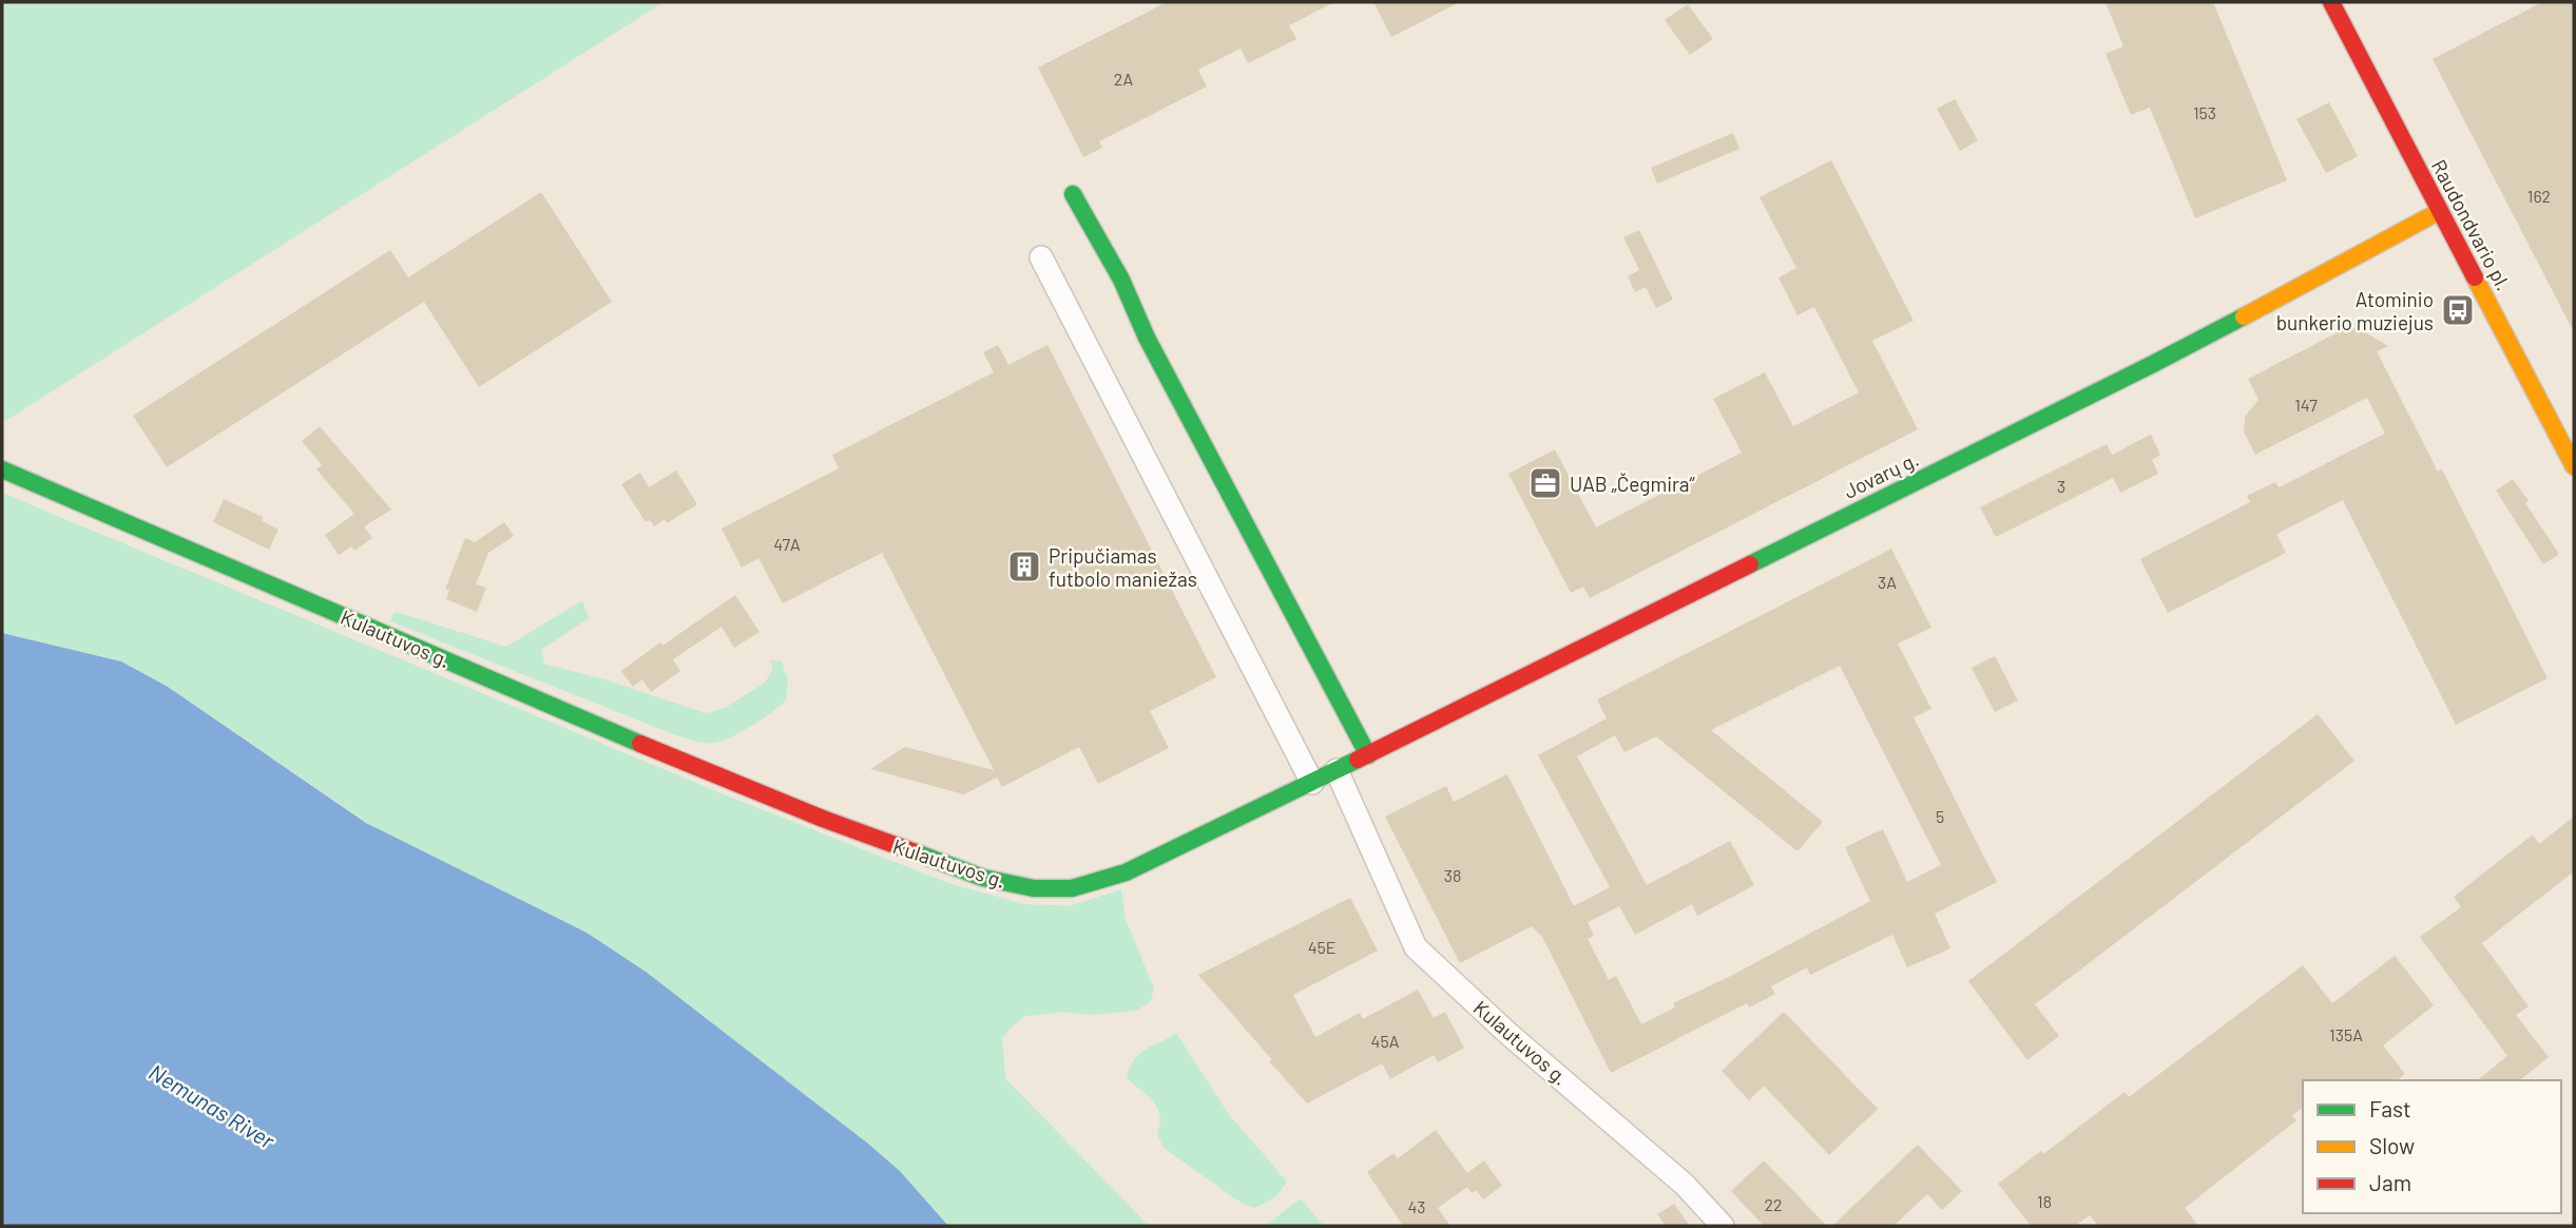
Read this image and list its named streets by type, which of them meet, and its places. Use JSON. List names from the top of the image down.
{
  "streets": {
    "street": ["Raudondvario pl.", "Jovarų g.", "Kulautuvos g."]
  },
  "crossings": [
    ["Raudondvario pl.", "Jovarų g."],
    ["Jovarų g.", "Kulautuvos g."]
  ],
  "water": ["Nemunas River"],
  "places": {
    "bus stop": ["Atominio bunkerio muziejus"],
    "office": ["UAB „Čegmira“"],
    "building": ["Pripučiamas futbolo maniežas"]
  },
  "house_numbers": [
    "2A",
    "153",
    "162",
    "147",
    "3",
    "47A",
    "3A",
    "5",
    "38",
    "45E",
    "135A",
    "45A",
    "18",
    "22",
    "43"
  ],
  "legend": ["Fast", "Slow", "Jam"]
}
